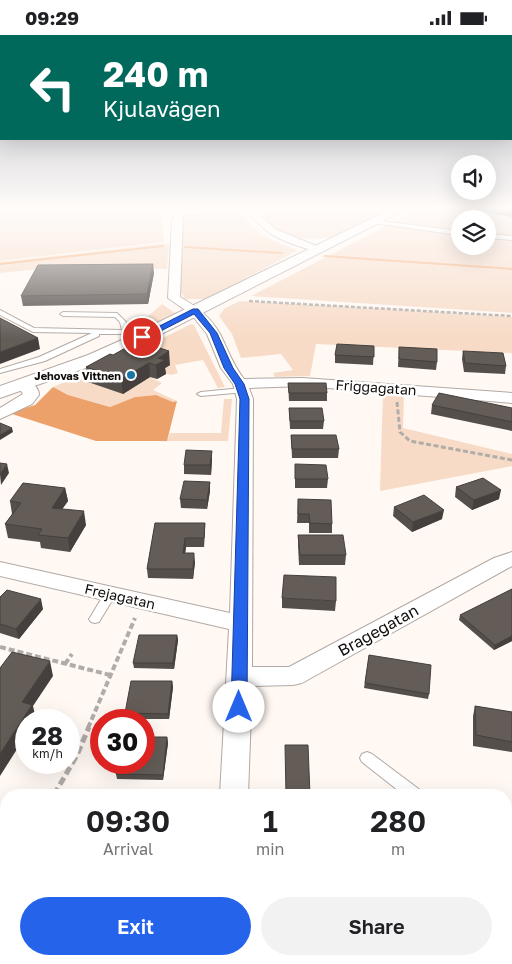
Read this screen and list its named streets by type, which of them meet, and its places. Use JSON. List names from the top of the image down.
{
  "streets": {
    "street": ["Friggagatan", "Frejagatan", "Bragegatan"]
  },
  "places": ["Jehovas Vittnen"],
  "page": {
    "status": "09:29",
    "turn": ["240 m", "Kjulavägen"],
    "speed": "28 km/h",
    "limit": "30",
    "eta": [
      "09:30",
      "Arrival",
      "1",
      "min",
      "280",
      "m"
    ],
    "buttons": ["Exit", "Share"]
  }
}
